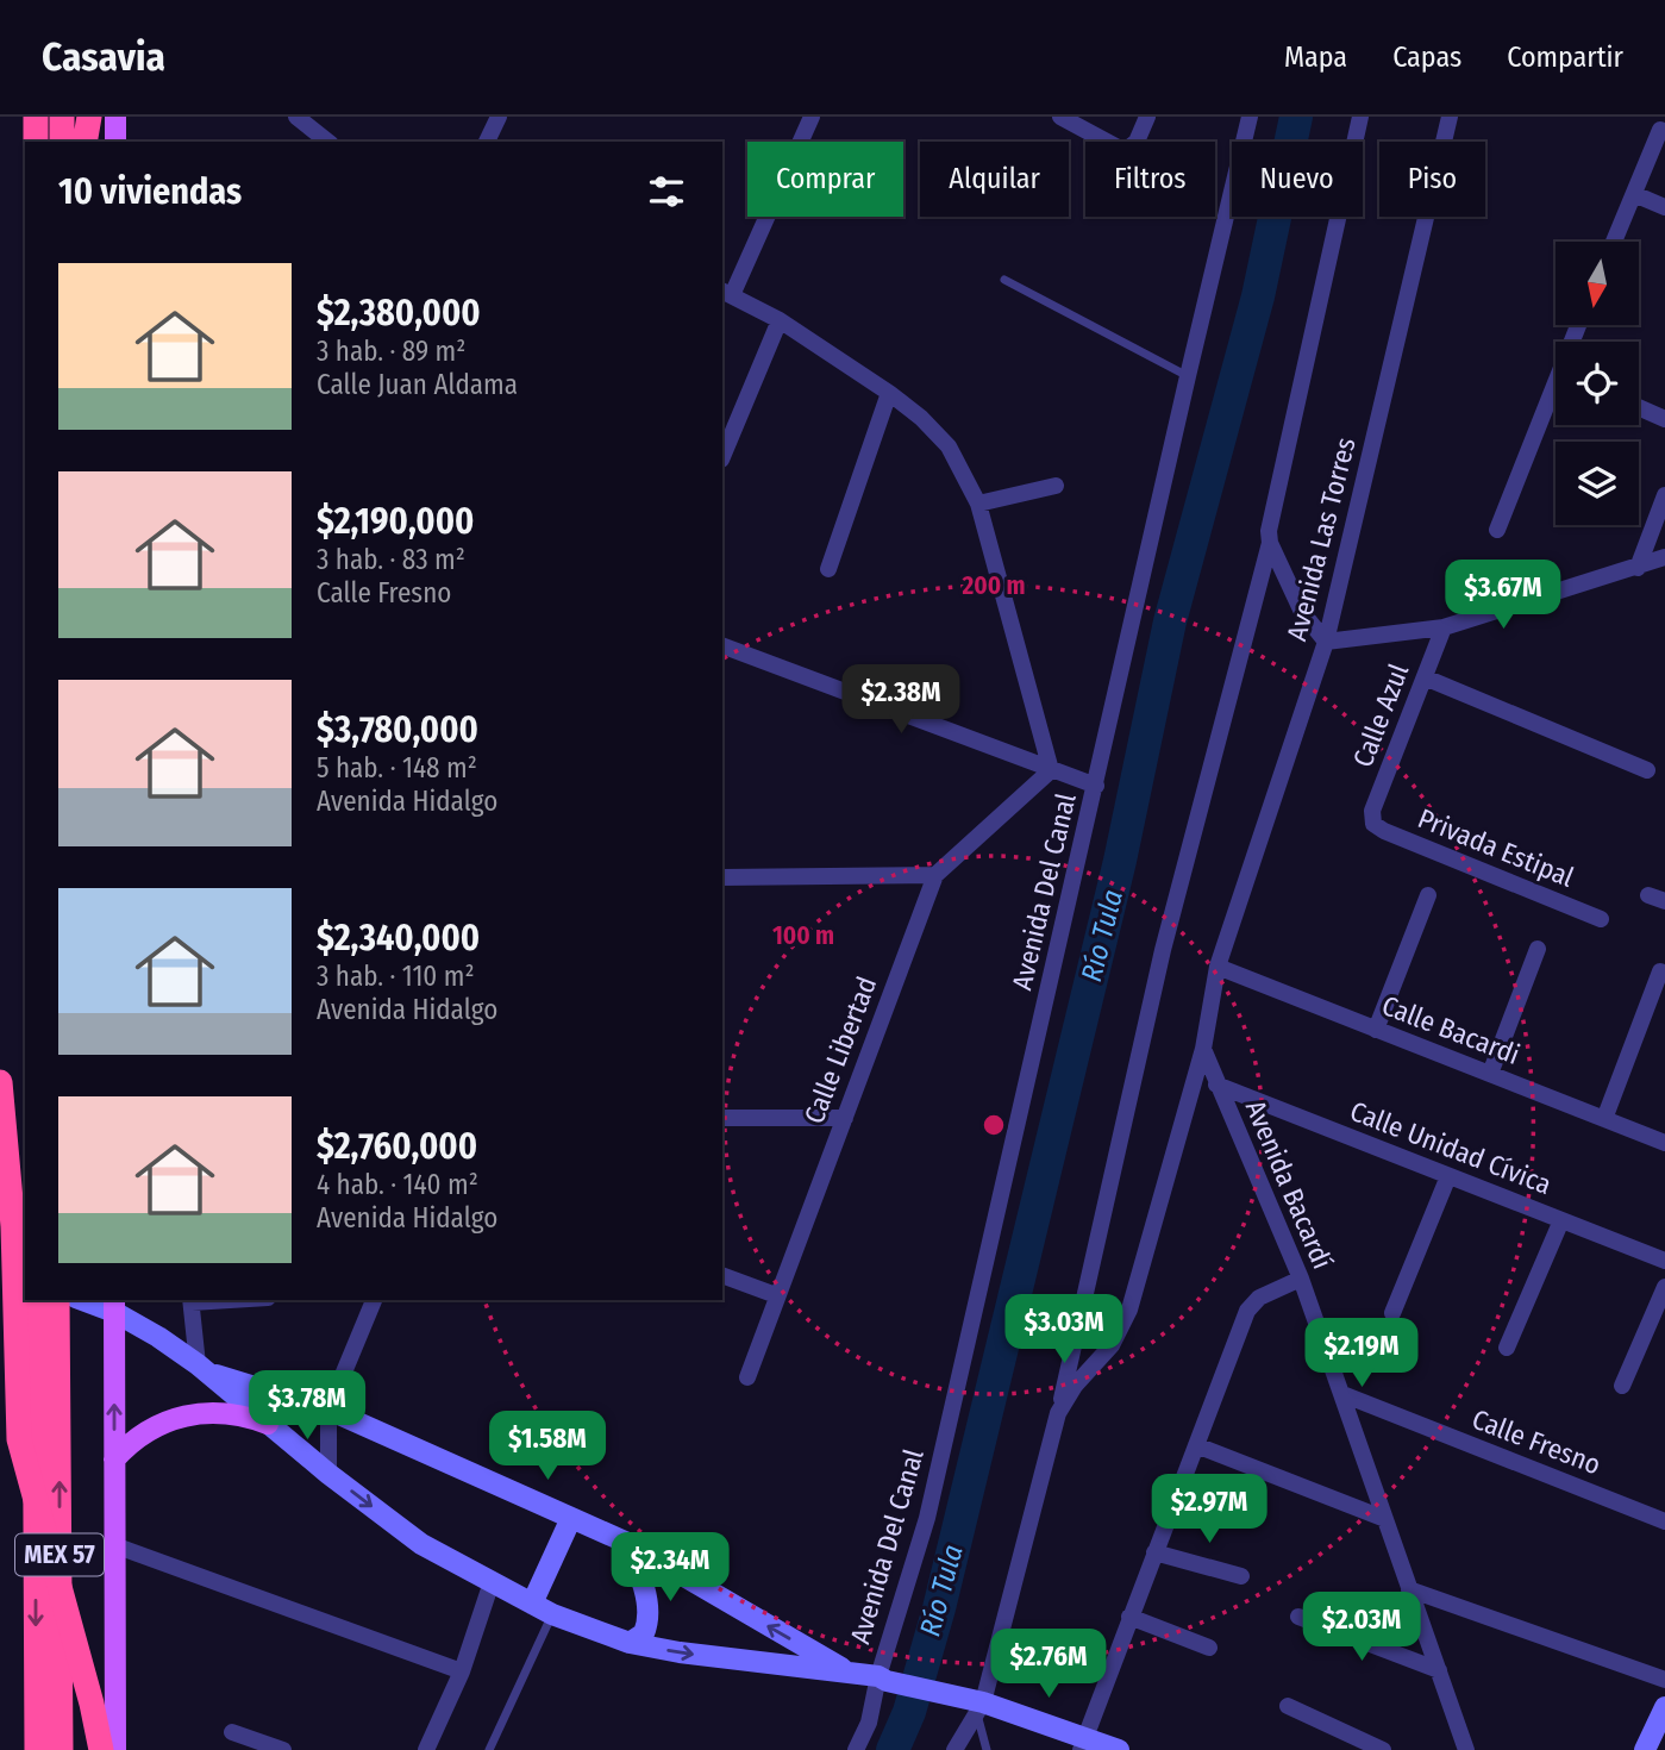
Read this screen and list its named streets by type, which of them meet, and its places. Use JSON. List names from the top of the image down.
{
  "streets": {
    "highway": ["MEX 57"],
    "street": [
      "Avenida Las Torres",
      "Calle Azul",
      "Privada Estipal",
      "Avenida Del Canal",
      "Calle Bacardi",
      "Calle Libertad",
      "Calle Unidad Cívica",
      "Avenida Bacardí",
      "Calle Fresno"
    ]
  },
  "crossings": [
    ["Avenida Las Torres", "Calle Bacardi"],
    ["Calle Azul", "Privada Estipal"],
    ["Calle Unidad Cívica", "Avenida Bacardí"],
    ["Avenida Bacardí", "Calle Fresno"]
  ],
  "water": ["Río Tula"],
  "north": "bottom",
  "page": {
    "header": "Casavia",
    "nav": ["Mapa", "Capas", "Compartir"],
    "chip": [
      "Comprar",
      "Alquilar",
      "Filtros",
      "Nuevo",
      "Piso"
    ],
    "heading": "10 viviendas",
    "list": [
      {
        "name": "$2,380,000",
        "note": "3 hab. · 89 m² · Calle Juan Aldama"
      },
      {
        "name": "$2,190,000",
        "note": "3 hab. · 83 m² · Calle Fresno"
      },
      {
        "name": "$3,780,000",
        "note": "5 hab. · 148 m² · Avenida Hidalgo"
      },
      {
        "name": "$2,340,000",
        "note": "3 hab. · 110 m² · Avenida Hidalgo"
      },
      {
        "name": "$2,760,000",
        "note": "4 hab. · 140 m² · Avenida Hidalgo"
      }
    ],
    "price": [
      "$3.67M",
      "$2.38M",
      "$3.03M",
      "$2.19M",
      "$3.78M",
      "$1.58M",
      "$2.97M",
      "$2.34M",
      "$2.03M",
      "$2.76M"
    ]
  },
  "rings": ["200 m", "100 m"]
}
